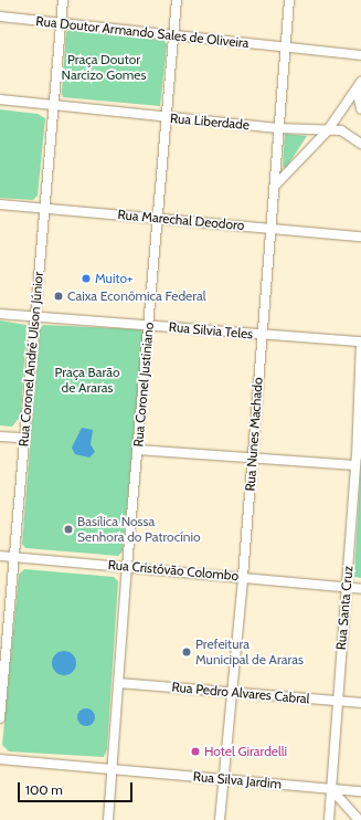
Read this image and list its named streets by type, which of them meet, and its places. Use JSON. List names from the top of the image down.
{
  "streets": {
    "street": [
      "Rua Doutor Armando Sales de Oliveira",
      "Rua Liberdade",
      "Rua Marechal Deodoro",
      "Rua Silvia Teles",
      "Rua Coronel André Ulson Júnior",
      "Rua Coronel Justiniano",
      "Rua Nunes Machado",
      "Rua Cristóvão Colombo",
      "Rua Santa Cruz",
      "Rua Pedro Alvares Cabral",
      "Rua Silva Jardim"
    ]
  },
  "crossings": [
    ["Rua Doutor Armando Sales de Oliveira", "Rua Coronel André Ulson Júnior"],
    ["Rua Doutor Armando Sales de Oliveira", "Rua Coronel Justiniano"],
    ["Rua Doutor Armando Sales de Oliveira", "Rua Nunes Machado"],
    ["Rua Liberdade", "Rua Coronel André Ulson Júnior"],
    ["Rua Liberdade", "Rua Coronel Justiniano"],
    ["Rua Liberdade", "Rua Nunes Machado"],
    ["Rua Marechal Deodoro", "Rua Coronel André Ulson Júnior"],
    ["Rua Marechal Deodoro", "Rua Coronel Justiniano"],
    ["Rua Marechal Deodoro", "Rua Nunes Machado"],
    ["Rua Silvia Teles", "Rua Coronel André Ulson Júnior"],
    ["Rua Silvia Teles", "Rua Coronel Justiniano"],
    ["Rua Silvia Teles", "Rua Nunes Machado"],
    ["Rua Silvia Teles", "Rua Santa Cruz"],
    ["Rua Coronel André Ulson Júnior", "Rua Cristóvão Colombo"],
    ["Rua Coronel Justiniano", "Rua Cristóvão Colombo"],
    ["Rua Coronel Justiniano", "Rua Pedro Alvares Cabral"],
    ["Rua Coronel Justiniano", "Rua Silva Jardim"],
    ["Rua Nunes Machado", "Rua Cristóvão Colombo"],
    ["Rua Nunes Machado", "Rua Pedro Alvares Cabral"],
    ["Rua Nunes Machado", "Rua Silva Jardim"],
    ["Rua Cristóvão Colombo", "Rua Santa Cruz"],
    ["Rua Santa Cruz", "Rua Pedro Alvares Cabral"],
    ["Rua Santa Cruz", "Rua Silva Jardim"]
  ],
  "parks": ["Praça Doutor Narcizo Gomes", "Praça Barão de Araras"],
  "places": [
    "Muito+",
    "Caixa Econômica Federal",
    "Basílica Nossa Senhora do Patrocínio",
    "Prefeitura Municipal de Araras",
    "Hotel Girardelli"
  ],
  "scale_bar": "100 m"
}
